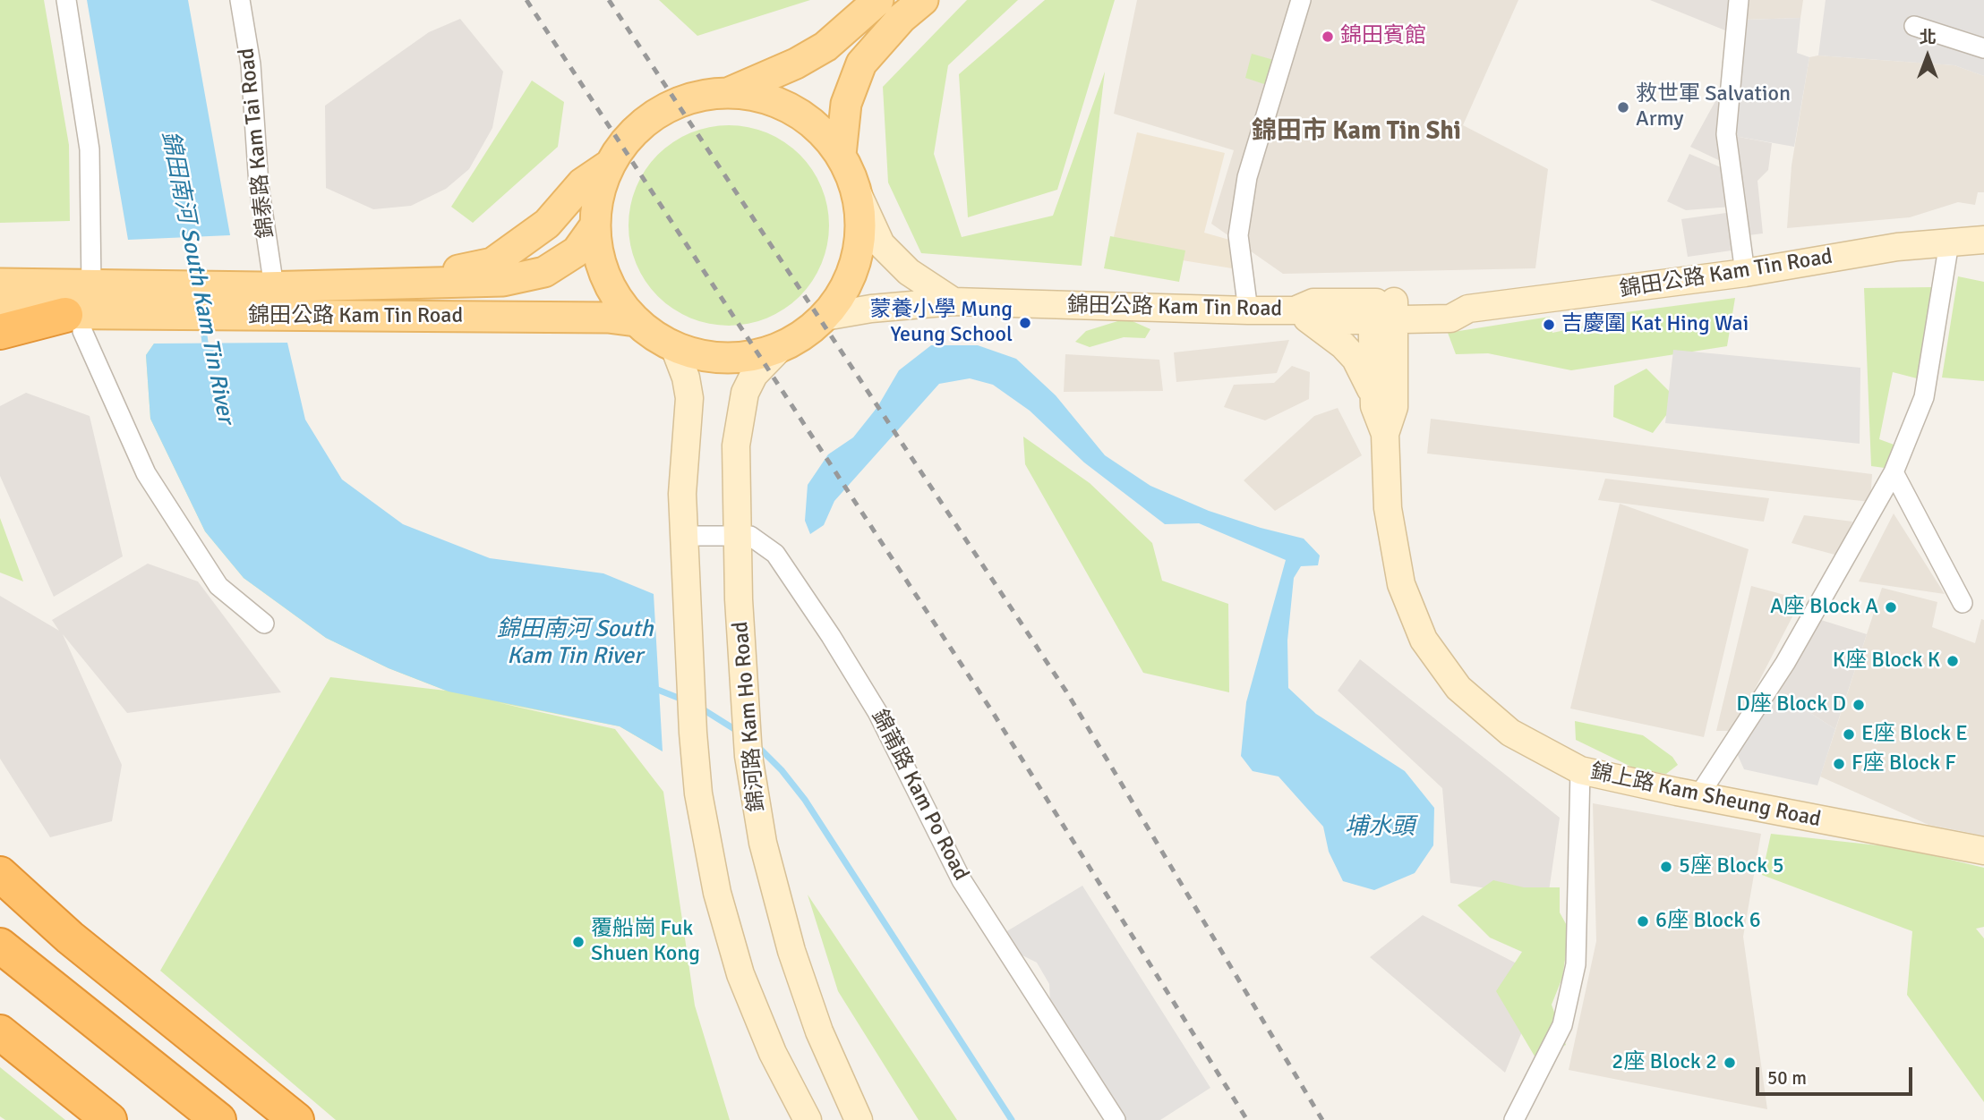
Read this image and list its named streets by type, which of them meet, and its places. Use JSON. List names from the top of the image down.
{
  "streets": {
    "main road": ["錦田公路 Kam Tin Road", "錦河路 Kam Ho Road", "錦上路 Kam Sheung Road"],
    "street": ["錦泰路 Kam Tai Road", "錦莆路 Kam Po Road"]
  },
  "crossings": [
    ["錦泰路 Kam Tai Road", "錦田公路 Kam Tin Road"],
    ["錦田公路 Kam Tin Road", "錦河路 Kam Ho Road"],
    ["錦田公路 Kam Tin Road", "錦上路 Kam Sheung Road"],
    ["錦河路 Kam Ho Road", "錦莆路 Kam Po Road"]
  ],
  "districts": ["錦田市 Kam Tin Shi"],
  "water": ["錦田南河 South Kam Tin River", "埔水頭"],
  "places": [
    "錦田賓館",
    "救世軍 Salvation Army",
    "蒙養小學 Mung Yeung School",
    "吉慶圍 Kat Hing Wai",
    "A座 Block A",
    "K座 Block K",
    "D座 Block D",
    "E座 Block E",
    "F座 Block F",
    "5座 Block 5",
    "6座 Block 6",
    "覆船崗 Fuk Shuen Kong",
    "2座 Block 2"
  ],
  "scale_bar": "50 m",
  "north": "top"
}
